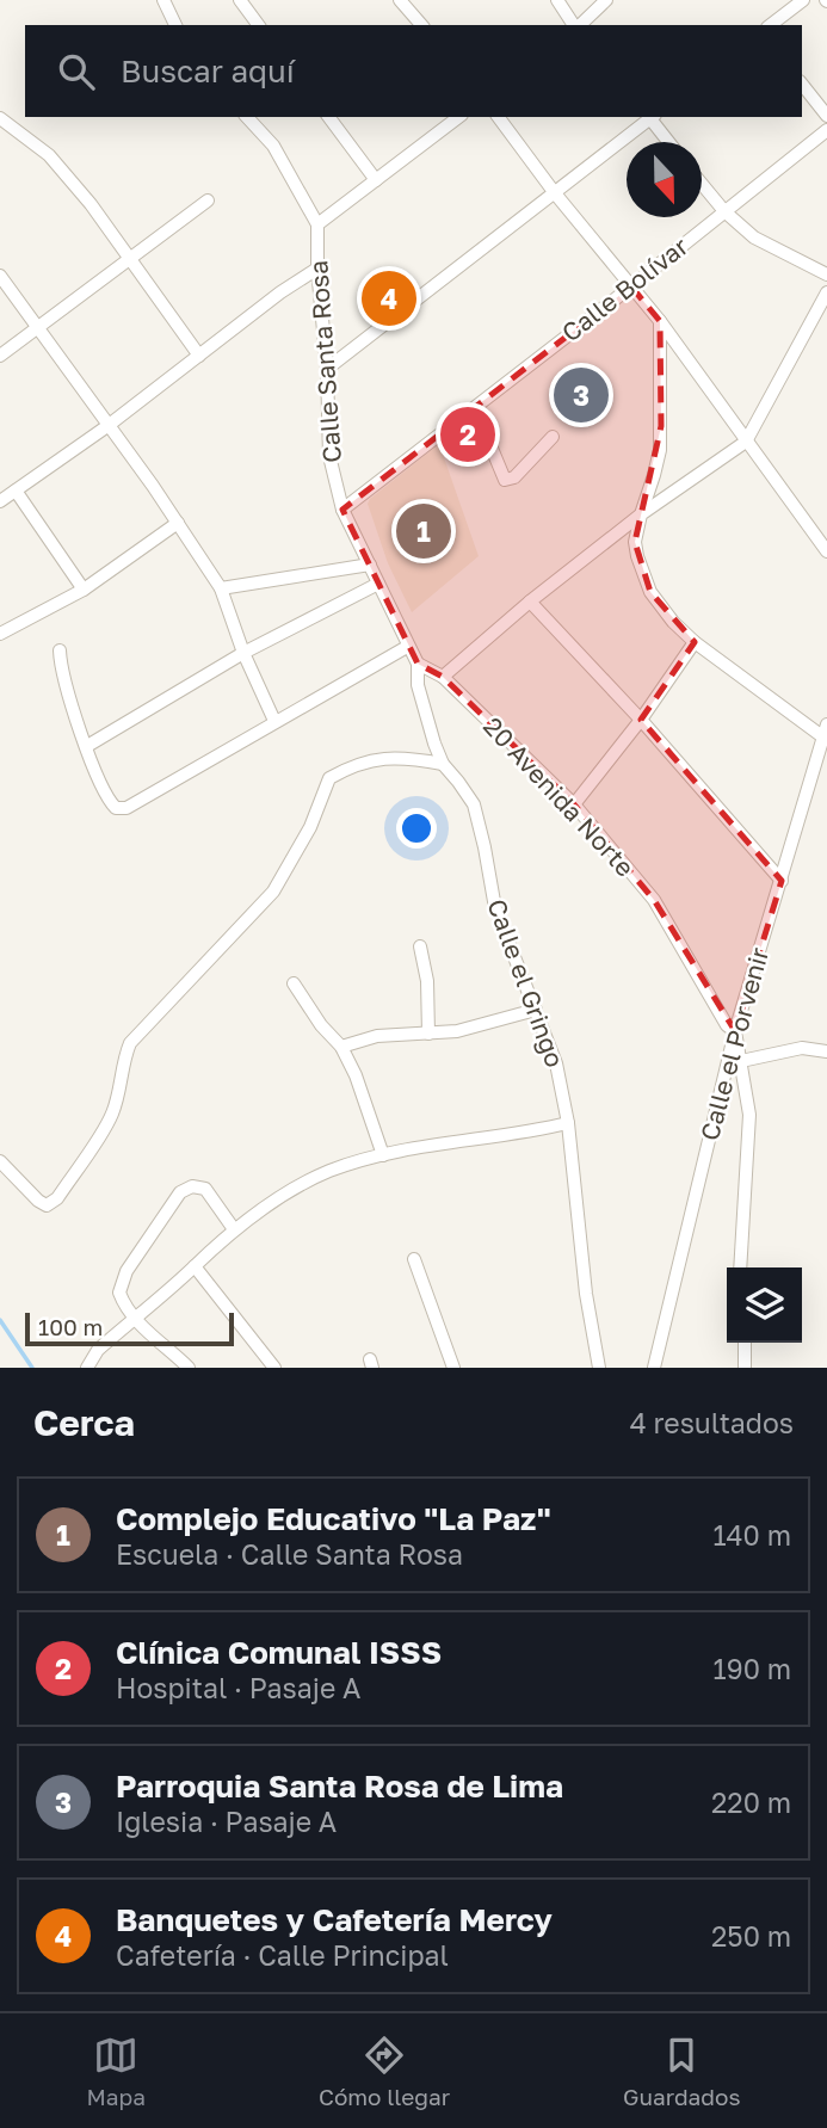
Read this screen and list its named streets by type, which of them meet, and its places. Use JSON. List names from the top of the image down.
{
  "streets": {
    "street": [
      "Calle Bolívar",
      "Calle Santa Rosa",
      "20 Avenida Norte",
      "Calle el Gringo",
      "Calle el Porvenir"
    ]
  },
  "crossings": [
    ["Calle Bolívar", "Calle Santa Rosa"],
    ["Calle Santa Rosa", "20 Avenida Norte"],
    ["Calle Santa Rosa", "Calle el Gringo"],
    ["20 Avenida Norte", "Calle el Gringo"],
    ["20 Avenida Norte", "Calle el Porvenir"]
  ],
  "scale_bar": "100 m",
  "north": "bottom",
  "page": {
    "search": "Buscar aquí",
    "pins": [
      "4",
      "3",
      "2",
      "1"
    ],
    "scale": "100 m",
    "heading": ["Cerca", "4 resultados"],
    "list": [
      {
        "mark": "1",
        "name": "Complejo Educativo \"La Paz\"",
        "note": "Escuela · Calle Santa Rosa",
        "value": "140 m"
      },
      {
        "mark": "2",
        "name": "Clínica Comunal ISSS",
        "note": "Hospital · Pasaje A",
        "value": "190 m"
      },
      {
        "mark": "3",
        "name": "Parroquia Santa Rosa de Lima",
        "note": "Iglesia · Pasaje A",
        "value": "220 m"
      },
      {
        "mark": "4",
        "name": "Banquetes y Cafetería Mercy",
        "note": "Cafetería · Calle Principal",
        "value": "250 m"
      }
    ],
    "nav": ["Mapa", "Cómo llegar", "Guardados"]
  }
}
